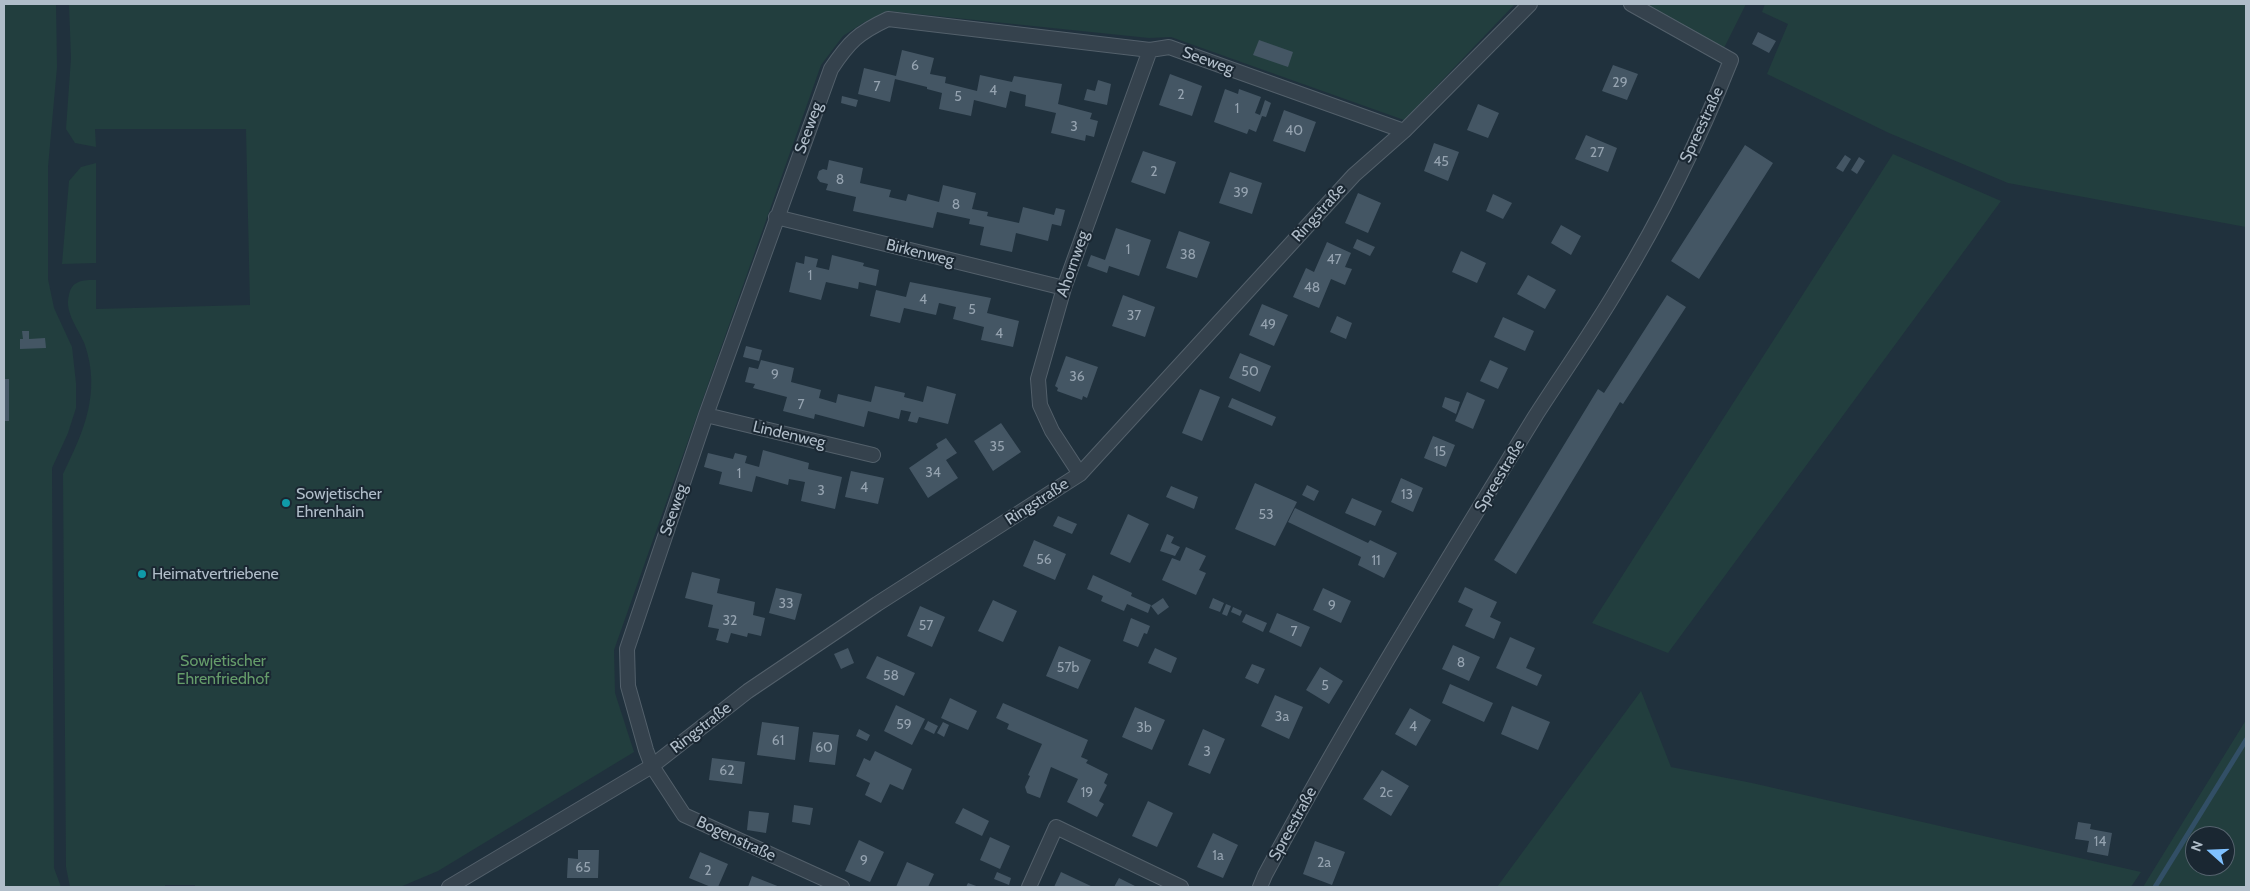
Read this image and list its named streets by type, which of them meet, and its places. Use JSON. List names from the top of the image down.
{
  "streets": {
    "street": [
      "Seeweg",
      "Spreestraße",
      "Ringstraße",
      "Birkenweg",
      "Ahornweg",
      "Lindenweg",
      "Bogenstraße"
    ]
  },
  "crossings": [
    ["Seeweg", "Ringstraße"],
    ["Seeweg", "Birkenweg"],
    ["Seeweg", "Ahornweg"],
    ["Seeweg", "Lindenweg"],
    ["Seeweg", "Bogenstraße"],
    ["Ringstraße", "Ahornweg"],
    ["Ringstraße", "Bogenstraße"],
    ["Birkenweg", "Ahornweg"]
  ],
  "parks": ["Sowjetischer Ehrenfriedhof"],
  "places": ["Sowjetischer Ehrenhain", "Heimatvertriebene"],
  "house_numbers": [
    "6",
    "29",
    "7",
    "4",
    "2",
    "5",
    "1",
    "3",
    "40",
    "27",
    "45",
    "2",
    "8",
    "39",
    "8",
    "1",
    "38",
    "47",
    "1",
    "48",
    "4",
    "5",
    "37",
    "49",
    "4",
    "50",
    "9",
    "36",
    "7",
    "35",
    "15",
    "34",
    "1",
    "4",
    "3",
    "13",
    "53",
    "56",
    "11",
    "33",
    "9",
    "32",
    "57",
    "7",
    "8",
    "57b",
    "58",
    "5",
    "3a",
    "59",
    "4",
    "3b",
    "61",
    "60",
    "3",
    "62",
    "19",
    "2c",
    "14",
    "1a",
    "9",
    "2a",
    "65",
    "2"
  ],
  "north": "left"
}
